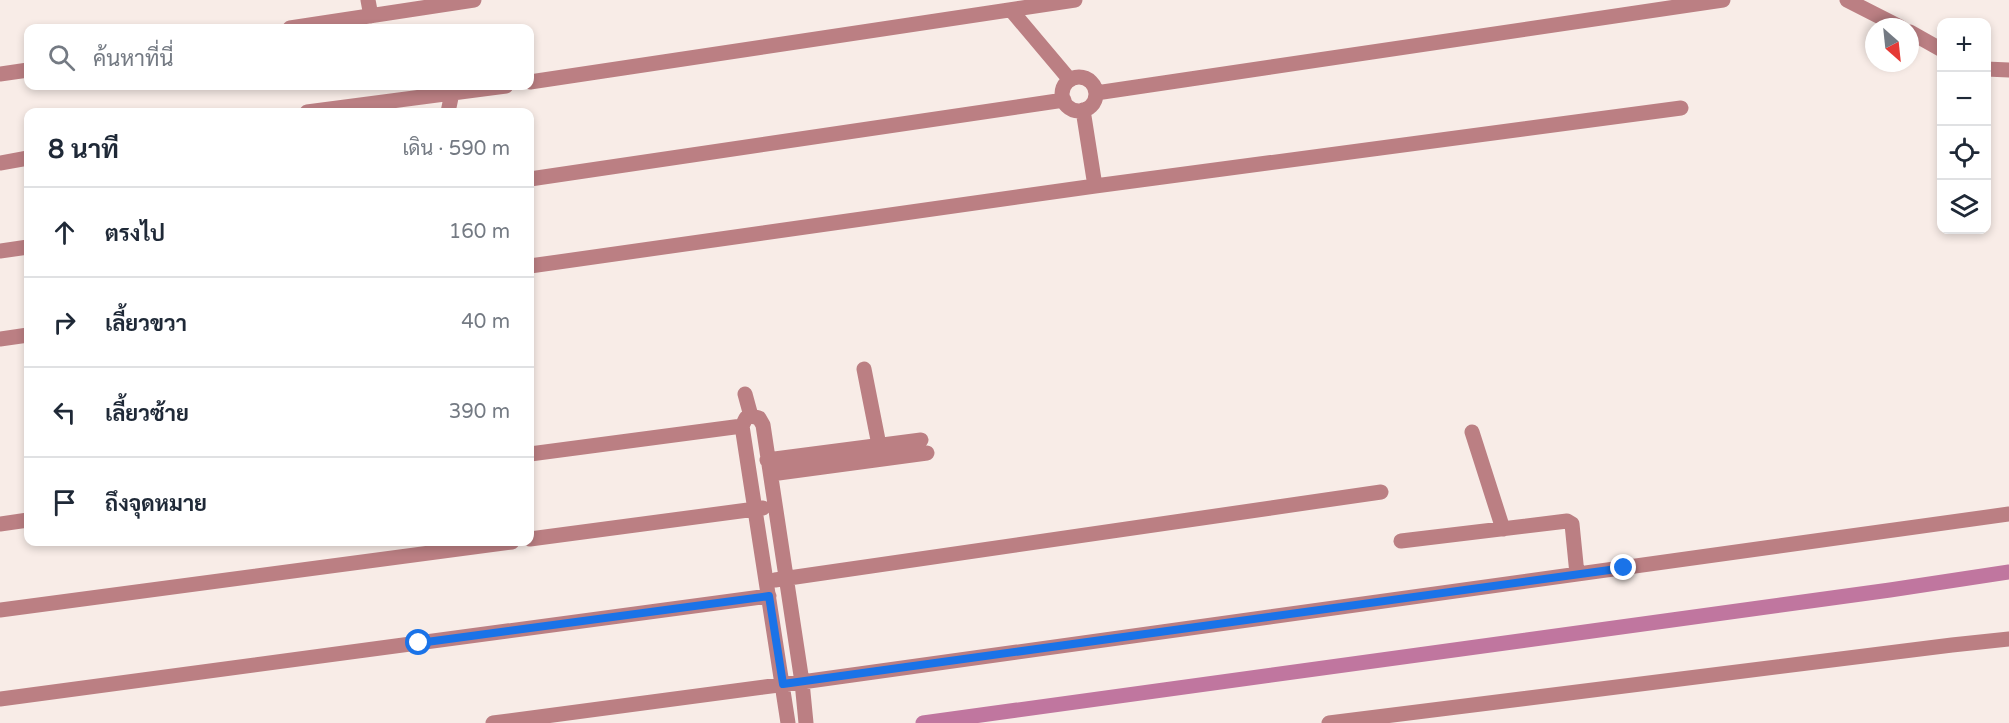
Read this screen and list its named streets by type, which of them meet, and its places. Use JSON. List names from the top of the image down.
{
  "north": "bottom right",
  "page": {
    "map_buttons": ["+", "−"],
    "search": "ค้นหาที่นี่",
    "heading": ["8 นาที", "เดิน · 590 m"],
    "list": [
      ["ตรงไป", "160 m"],
      ["เลี้ยวขวา", "40 m"],
      ["เลี้ยวซ้าย", "390 m"],
      "ถึงจุดหมาย"
    ]
  }
}
